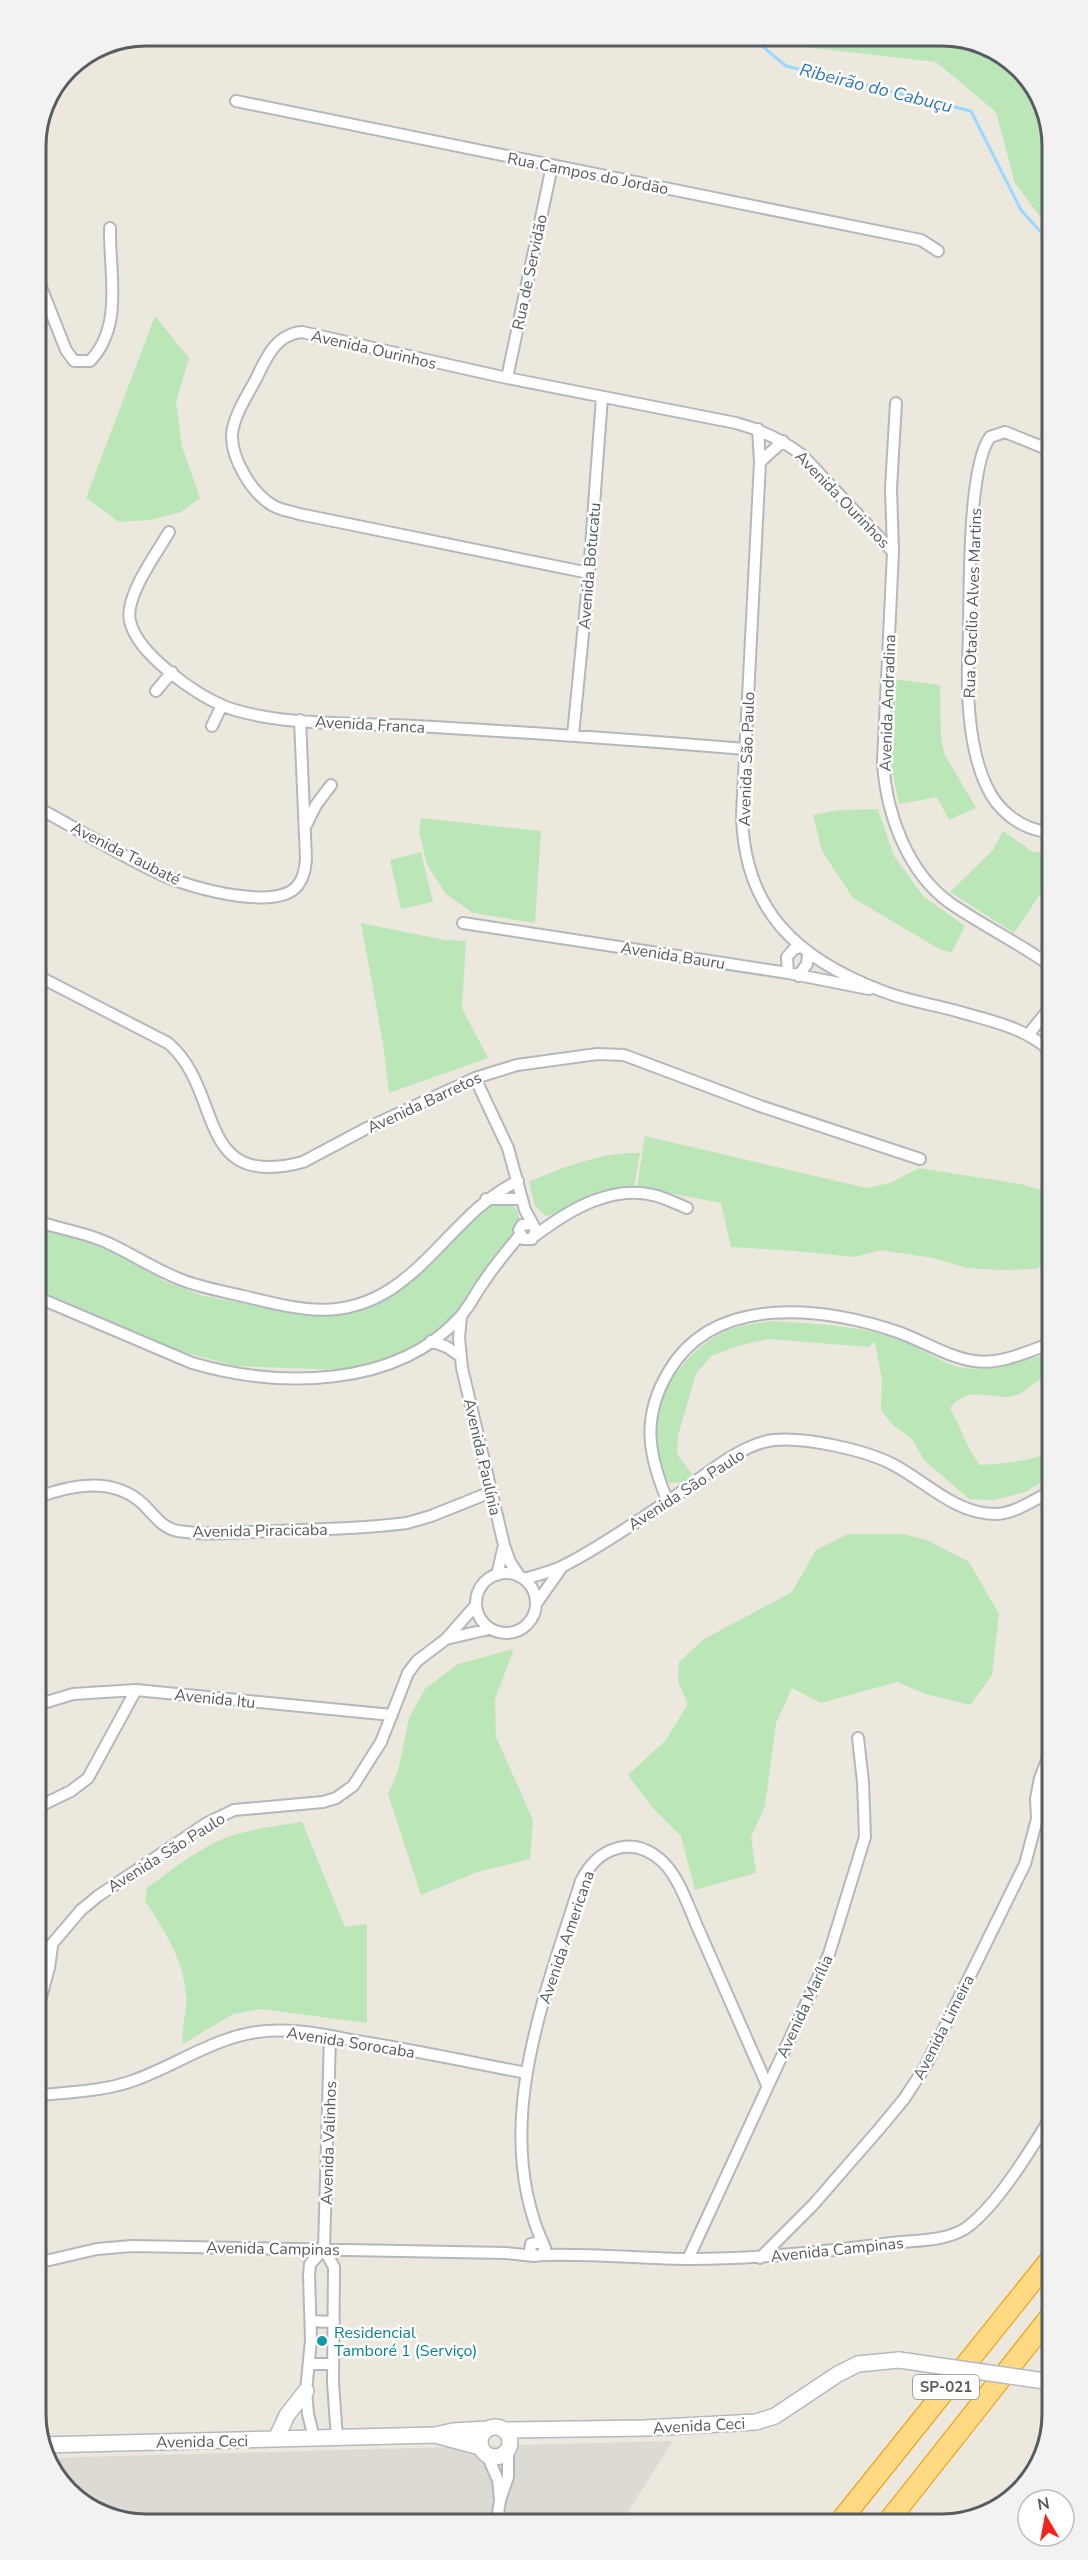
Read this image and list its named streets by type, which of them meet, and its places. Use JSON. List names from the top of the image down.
{
  "streets": {
    "highway": ["SP-021"],
    "main road": ["Avenida Ceci"],
    "street": [
      "Rua Campos do Jordão",
      "Rua de Servidão",
      "Avenida Ourinhos",
      "Avenida Botucatu",
      "Rua Otacílio Alves Martins",
      "Avenida Andradina",
      "Avenida Franca",
      "Avenida São Paulo",
      "Avenida Taubaté",
      "Avenida Bauru",
      "Avenida Barretos",
      "Avenida Paulínia",
      "Avenida Piracicaba",
      "Avenida Itu",
      "Avenida Americana",
      "Avenida Marília",
      "Avenida Limeira",
      "Avenida Sorocaba",
      "Avenida Valinhos",
      "Avenida Campinas"
    ]
  },
  "crossings": [
    ["Rua Campos do Jordão", "Rua de Servidão"],
    ["Rua de Servidão", "Avenida Ourinhos"],
    ["Avenida Ourinhos", "Avenida Botucatu"],
    ["Avenida Ourinhos", "Avenida Andradina"],
    ["Avenida Ourinhos", "Avenida São Paulo"],
    ["Avenida Botucatu", "Avenida Franca"],
    ["Avenida Franca", "Avenida São Paulo"],
    ["Avenida Franca", "Avenida Taubaté"],
    ["Avenida São Paulo", "Avenida Bauru"],
    ["Avenida São Paulo", "Avenida Paulínia"],
    ["Avenida São Paulo", "Avenida Itu"],
    ["Avenida Paulínia", "Avenida Piracicaba"],
    ["Avenida Americana", "Avenida Marília"],
    ["Avenida Americana", "Avenida Sorocaba"],
    ["Avenida Americana", "Avenida Campinas"],
    ["Avenida Marília", "Avenida Campinas"],
    ["Avenida Limeira", "Avenida Campinas"],
    ["Avenida Sorocaba", "Avenida Valinhos"],
    ["Avenida Valinhos", "Avenida Campinas"],
    ["Avenida Valinhos", "Avenida Ceci"]
  ],
  "water": ["Ribeirão do Cabuçu"],
  "places": ["Residencial Tamboré 1 (Serviço)"],
  "north": "top"
}
